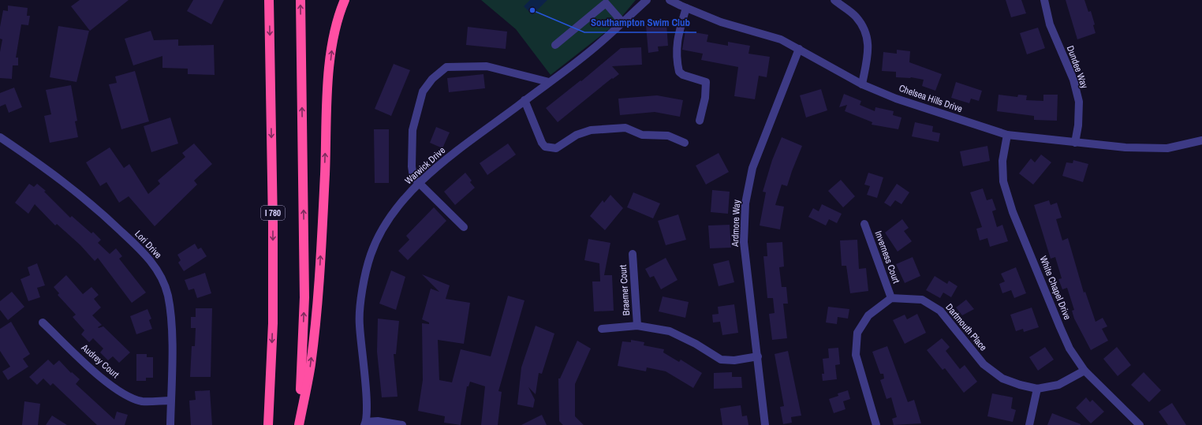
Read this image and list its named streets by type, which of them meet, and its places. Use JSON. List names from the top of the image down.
{
  "streets": {
    "highway": ["I 780"],
    "street": [
      "Dundee Way",
      "Chelsea Hills Drive",
      "Warwick Drive",
      "Ardmore Way",
      "Lori Drive",
      "Inverness Court",
      "White Chapel Drive",
      "Braemer Court",
      "Dartmouth Place",
      "Audrey Court"
    ]
  },
  "crossings": [
    ["Dundee Way", "Chelsea Hills Drive"],
    ["Chelsea Hills Drive", "Ardmore Way"],
    ["Chelsea Hills Drive", "White Chapel Drive"],
    ["Lori Drive", "Audrey Court"],
    ["Inverness Court", "Dartmouth Place"],
    ["White Chapel Drive", "Dartmouth Place"]
  ],
  "places": ["Southampton Swim Club"]
}
